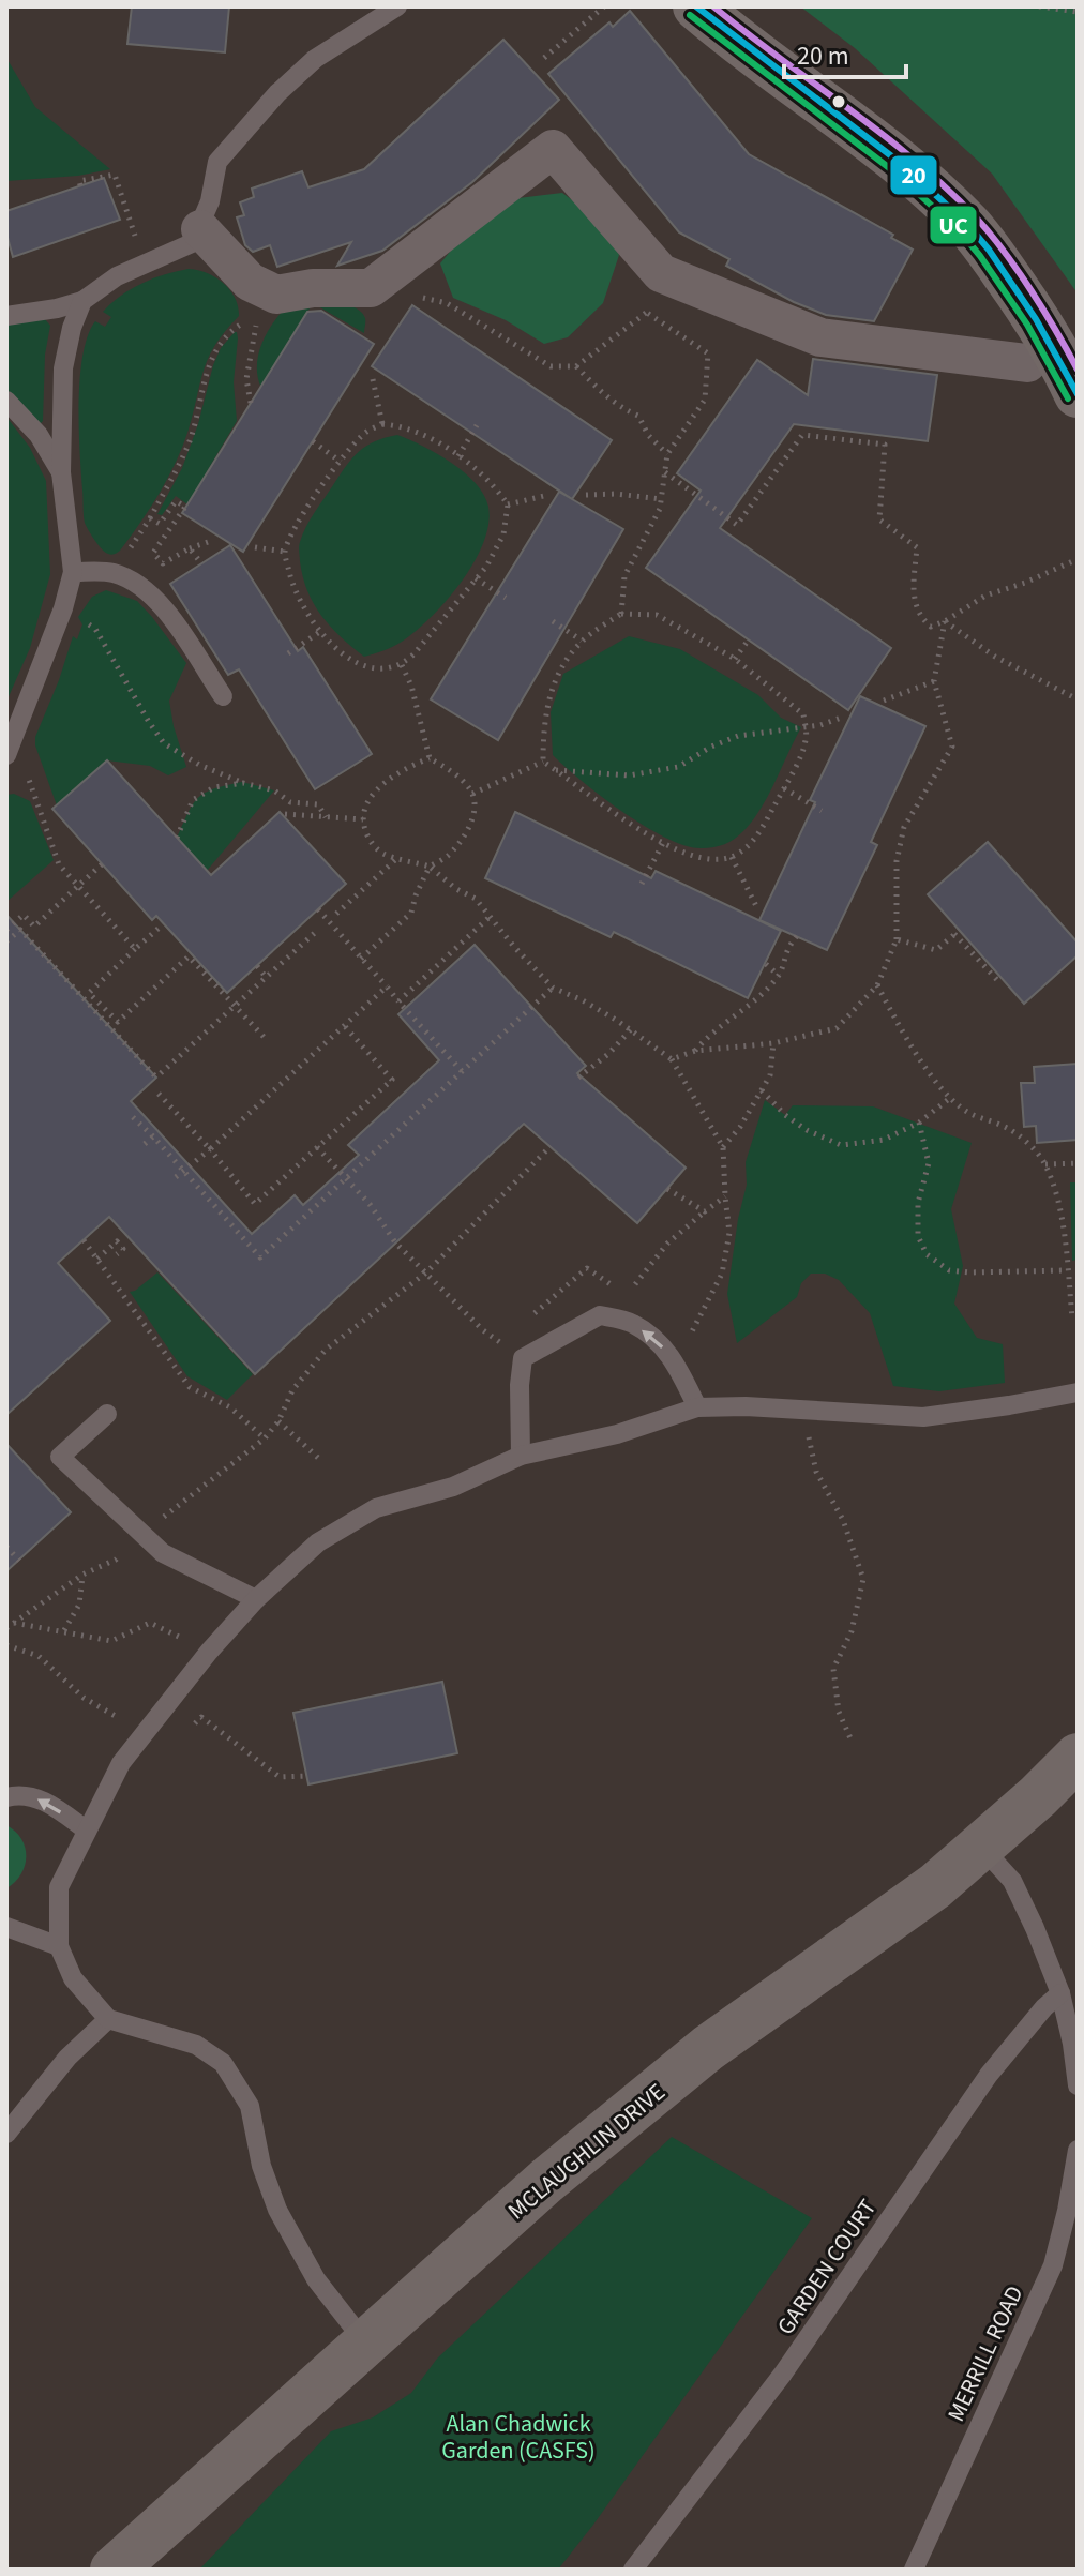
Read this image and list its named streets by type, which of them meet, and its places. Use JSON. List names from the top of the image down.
{
  "streets": {
    "street": ["MCLAUGHLIN DRIVE"],
    "lane": ["GARDEN COURT", "MERRILL ROAD"]
  },
  "parks": ["Alan Chadwick Garden (CASFS)"],
  "lines": ["transit line 20", "transit line UC"],
  "scale_bar": "20 m"
}
